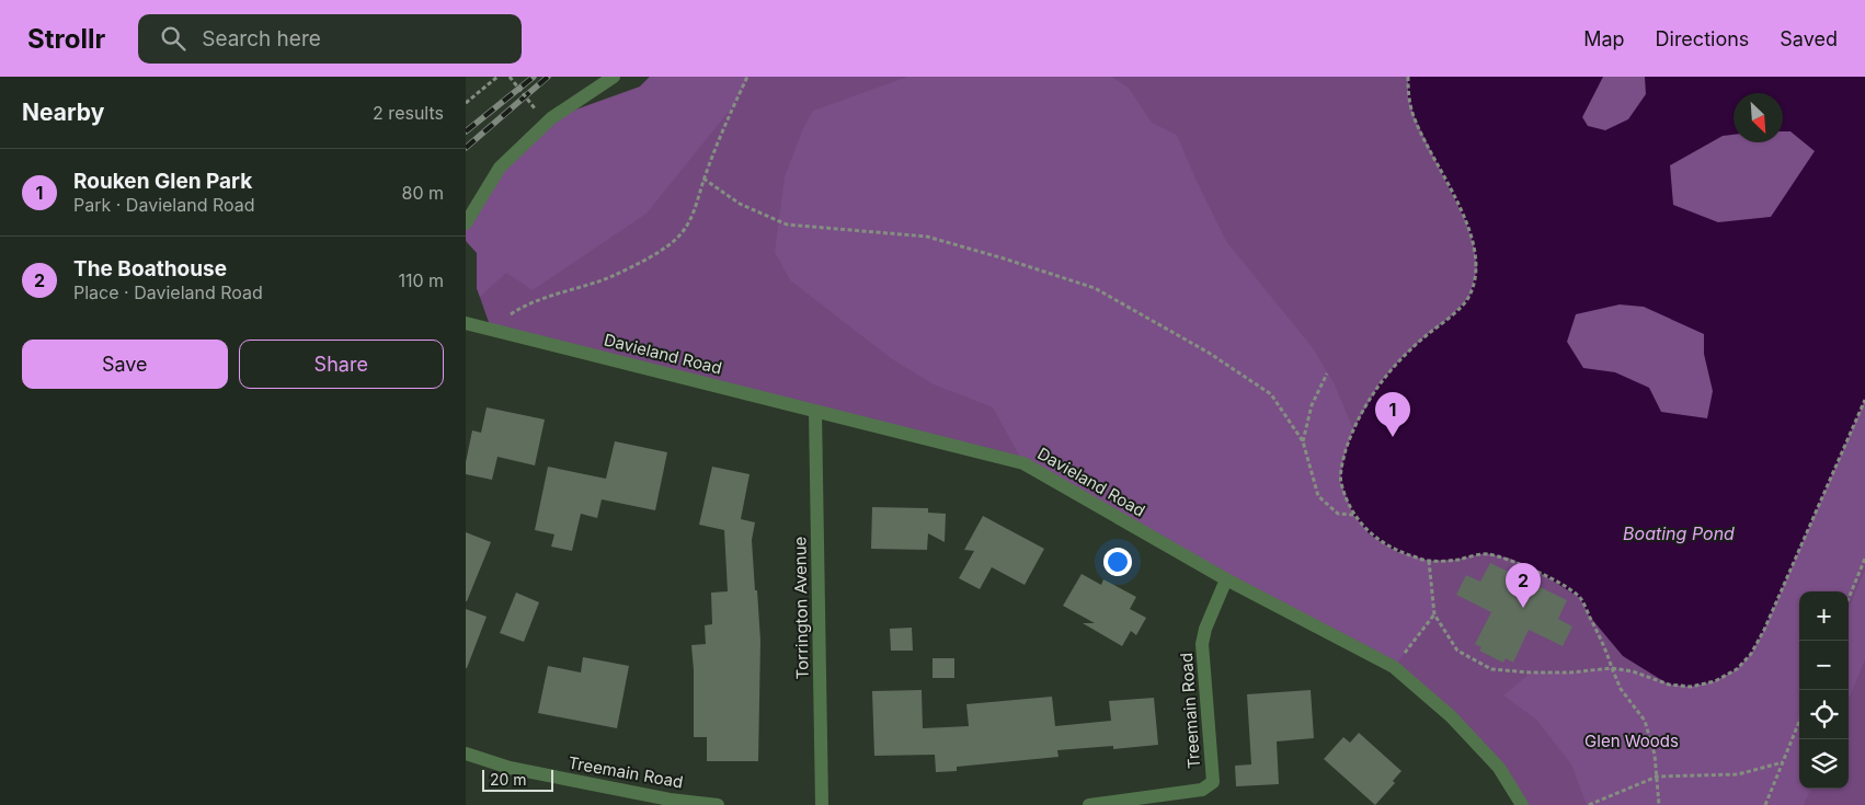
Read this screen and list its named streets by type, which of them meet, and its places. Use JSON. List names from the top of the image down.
{
  "streets": {
    "street": ["Davieland Road", "Torrington Avenue", "Treemain Road"]
  },
  "crossings": [
    ["Davieland Road", "Torrington Avenue"],
    ["Davieland Road", "Treemain Road"]
  ],
  "water": ["Boating Pond"],
  "parks": ["Glen Woods"],
  "scale_bar": "20 m",
  "north": "bottom right",
  "page": {
    "header": "Strollr",
    "search": "Search here",
    "nav": ["Map", "Directions", "Saved"],
    "heading": ["Nearby", "2 results"],
    "list": [
      {
        "mark": "1",
        "name": "Rouken Glen Park",
        "note": "Park · Davieland Road",
        "value": "80 m"
      },
      {
        "mark": "2",
        "name": "The Boathouse",
        "note": "Place · Davieland Road",
        "value": "110 m"
      }
    ],
    "buttons": ["Save", "Share"],
    "pins": ["1", "2"],
    "map_buttons": ["+", "−"],
    "scale": "20 m"
  }
}
